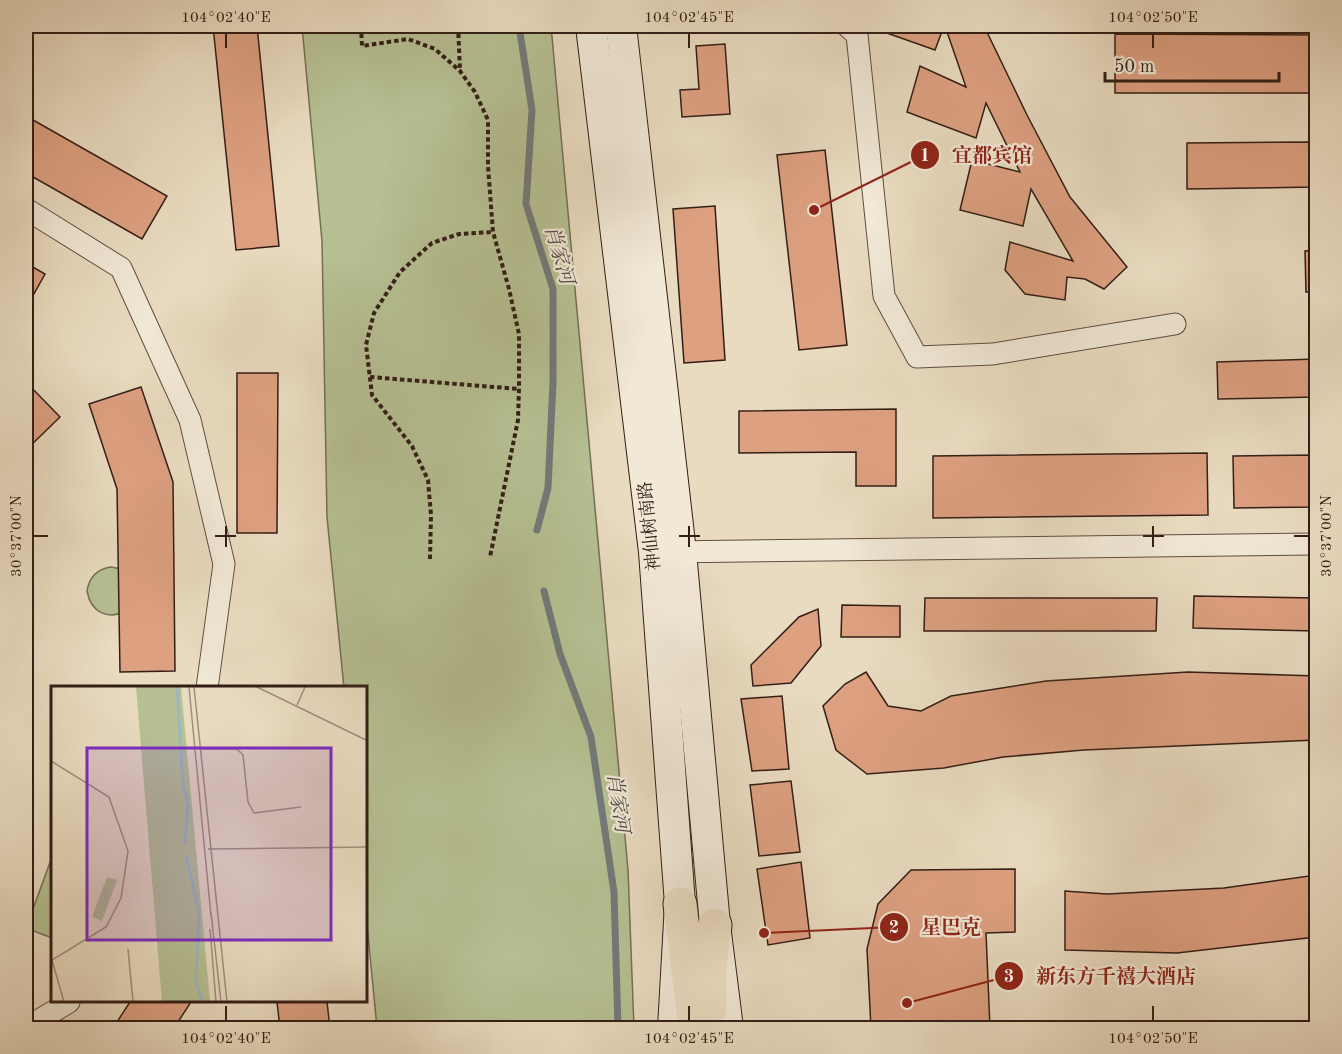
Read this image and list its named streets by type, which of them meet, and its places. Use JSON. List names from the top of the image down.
{
  "streets": {
    "main road": ["神仙树南路"]
  },
  "water": ["肖家河"],
  "places": ["宜都宾馆", "星巴克", "新东方千禧大酒店"],
  "scale_bar": "50 m",
  "coordinates": [
    "104°02'40\"E",
    "104°02'45\"E",
    "104°02'50\"E",
    "30°37'00\"N"
  ]
}
